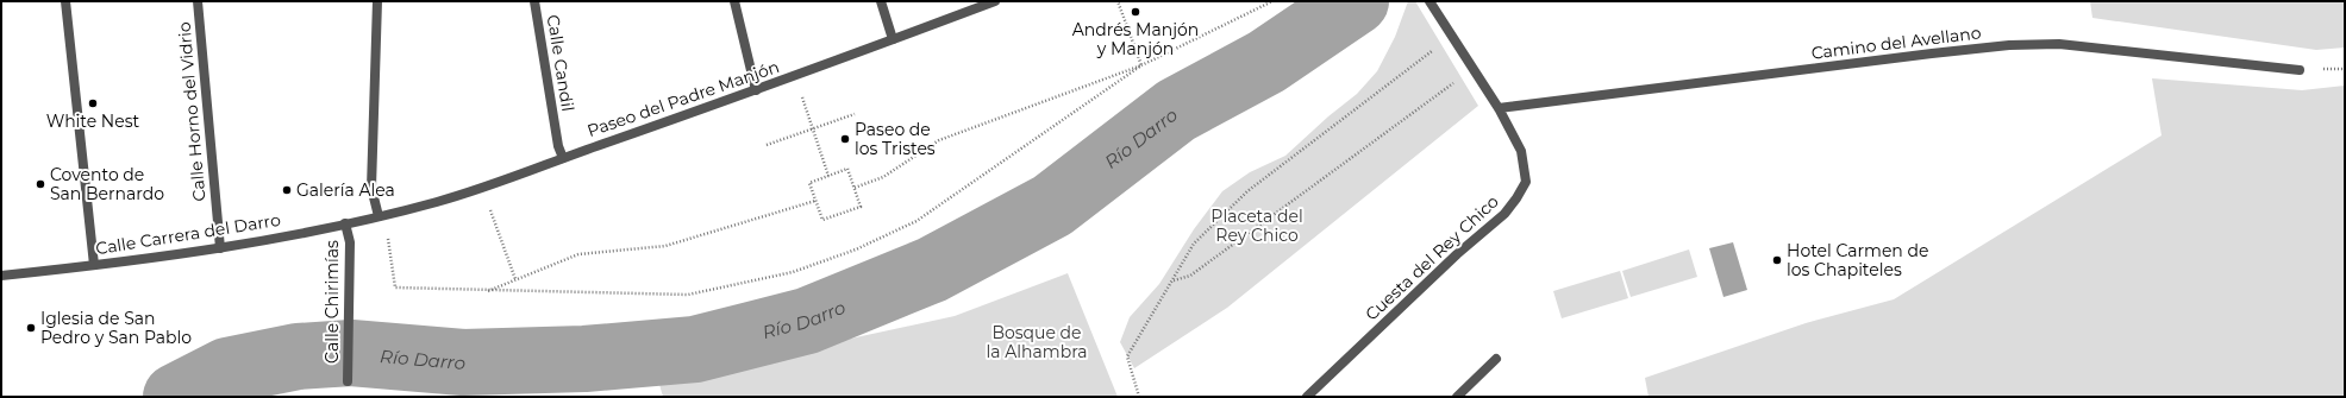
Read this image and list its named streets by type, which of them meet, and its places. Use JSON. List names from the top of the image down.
{
  "streets": {
    "street": [
      "Camino del Avellano",
      "Calle Candil",
      "Paseo del Padre Manjón",
      "Calle Horno del Vidrio",
      "Calle Carrera del Darro",
      "Cuesta del Rey Chico",
      "Calle Chirimías"
    ]
  },
  "crossings": [
    ["Camino del Avellano", "Cuesta del Rey Chico"],
    ["Calle Candil", "Paseo del Padre Manjón"],
    ["Paseo del Padre Manjón", "Calle Carrera del Darro"],
    ["Calle Horno del Vidrio", "Calle Carrera del Darro"],
    ["Calle Carrera del Darro", "Calle Chirimías"]
  ],
  "water": ["Río Darro"],
  "parks": ["Placeta del Rey Chico", "Bosque de la Alhambra"],
  "places": [
    "Andrés Manjón y Manjón",
    "White Nest",
    "Paseo de los Tristes",
    "Covento de San Bernardo",
    "Galería Alea",
    "Hotel Carmen de los Chapiteles",
    "Iglesia de San Pedro y San Pablo"
  ]
}
